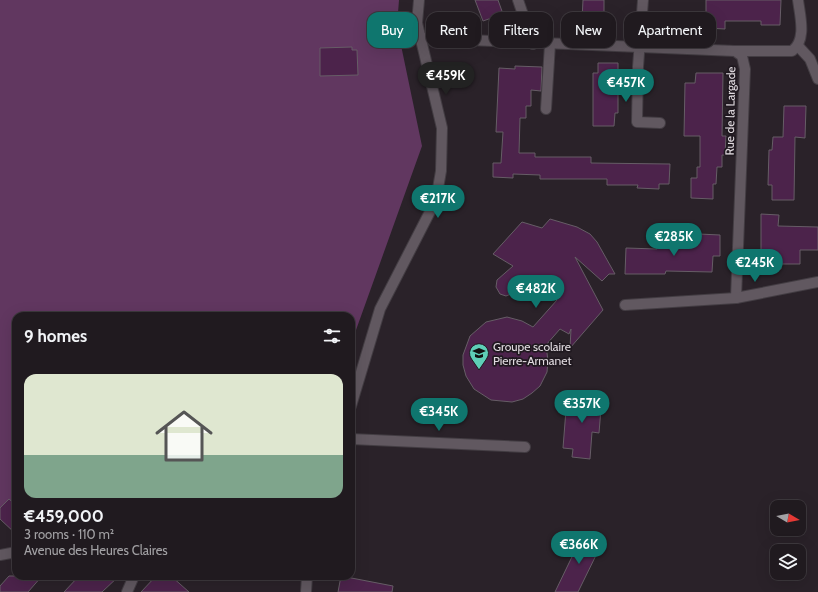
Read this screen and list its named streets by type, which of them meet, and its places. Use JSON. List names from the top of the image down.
{
  "streets": {
    "street": ["Rue de la Largade"]
  },
  "places": {
    "school or university": ["Groupe scolaire Pierre-Armanet"]
  },
  "north": "right",
  "page": {
    "chip": [
      "Buy",
      "Rent",
      "Filters",
      "New",
      "Apartment"
    ],
    "price": [
      "€459K",
      "€457K",
      "€217K",
      "€285K",
      "€245K",
      "€482K",
      "€357K",
      "€345K",
      "€366K"
    ],
    "heading": "9 homes",
    "list": [
      {
        "name": "€459,000",
        "note": "3 rooms · 110 m² · Avenue des Heures Claires"
      }
    ]
  }
}
